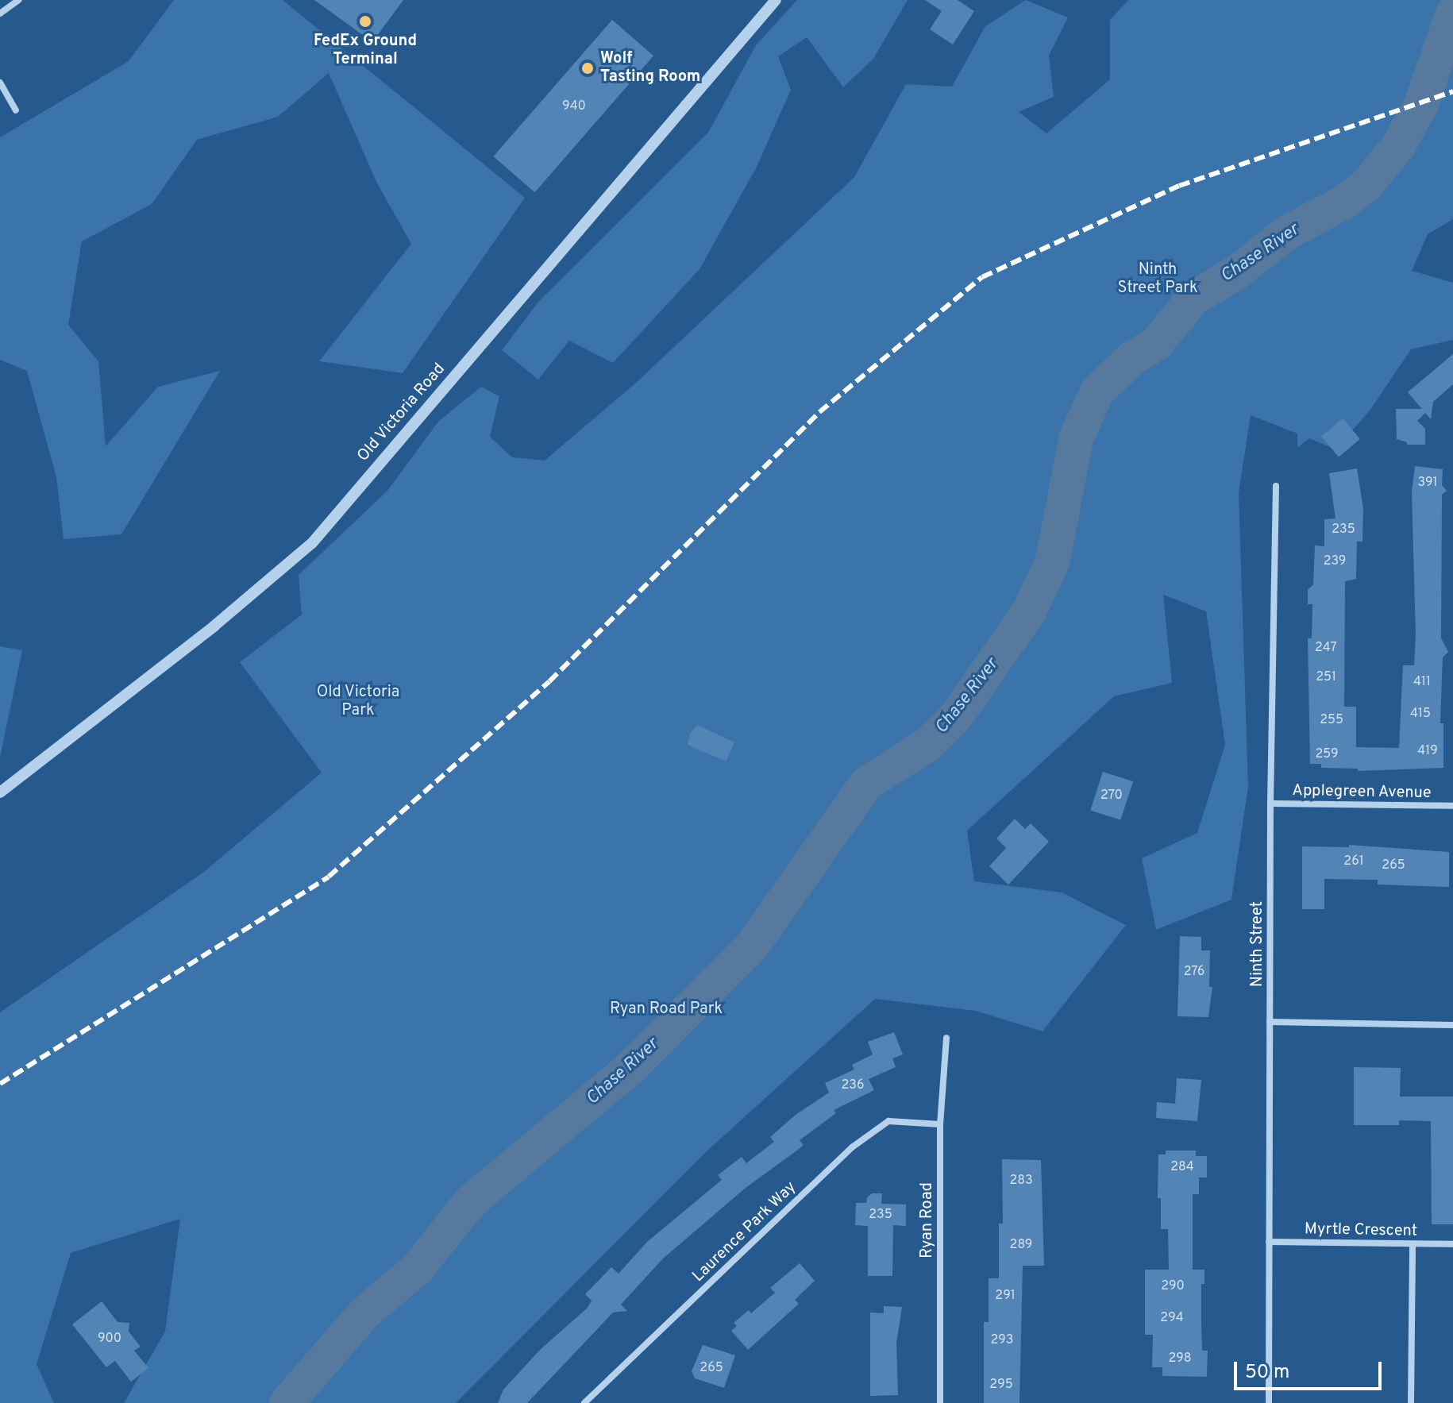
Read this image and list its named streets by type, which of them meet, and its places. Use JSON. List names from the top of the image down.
{
  "streets": {
    "street": [
      "Old Victoria Road",
      "Applegreen Avenue",
      "Ninth Street",
      "Ryan Road",
      "Myrtle Crescent",
      "Laurence Park Way"
    ]
  },
  "crossings": [
    ["Applegreen Avenue", "Ninth Street"],
    ["Ninth Street", "Myrtle Crescent"],
    ["Ryan Road", "Laurence Park Way"]
  ],
  "water": ["Chase River"],
  "parks": ["Ninth Street Park", "Old Victoria Park", "Ryan Road Park"],
  "places": ["FedEx Ground Terminal", "Wolf Tasting Room"],
  "house_numbers": [
    "940",
    "391",
    "235",
    "239",
    "247",
    "251",
    "411",
    "415",
    "255",
    "419",
    "259",
    "270",
    "261",
    "265",
    "276",
    "236",
    "284",
    "283",
    "235",
    "289",
    "290",
    "291",
    "294",
    "900",
    "293",
    "298",
    "265",
    "295"
  ],
  "scale_bar": "50 m"
}
